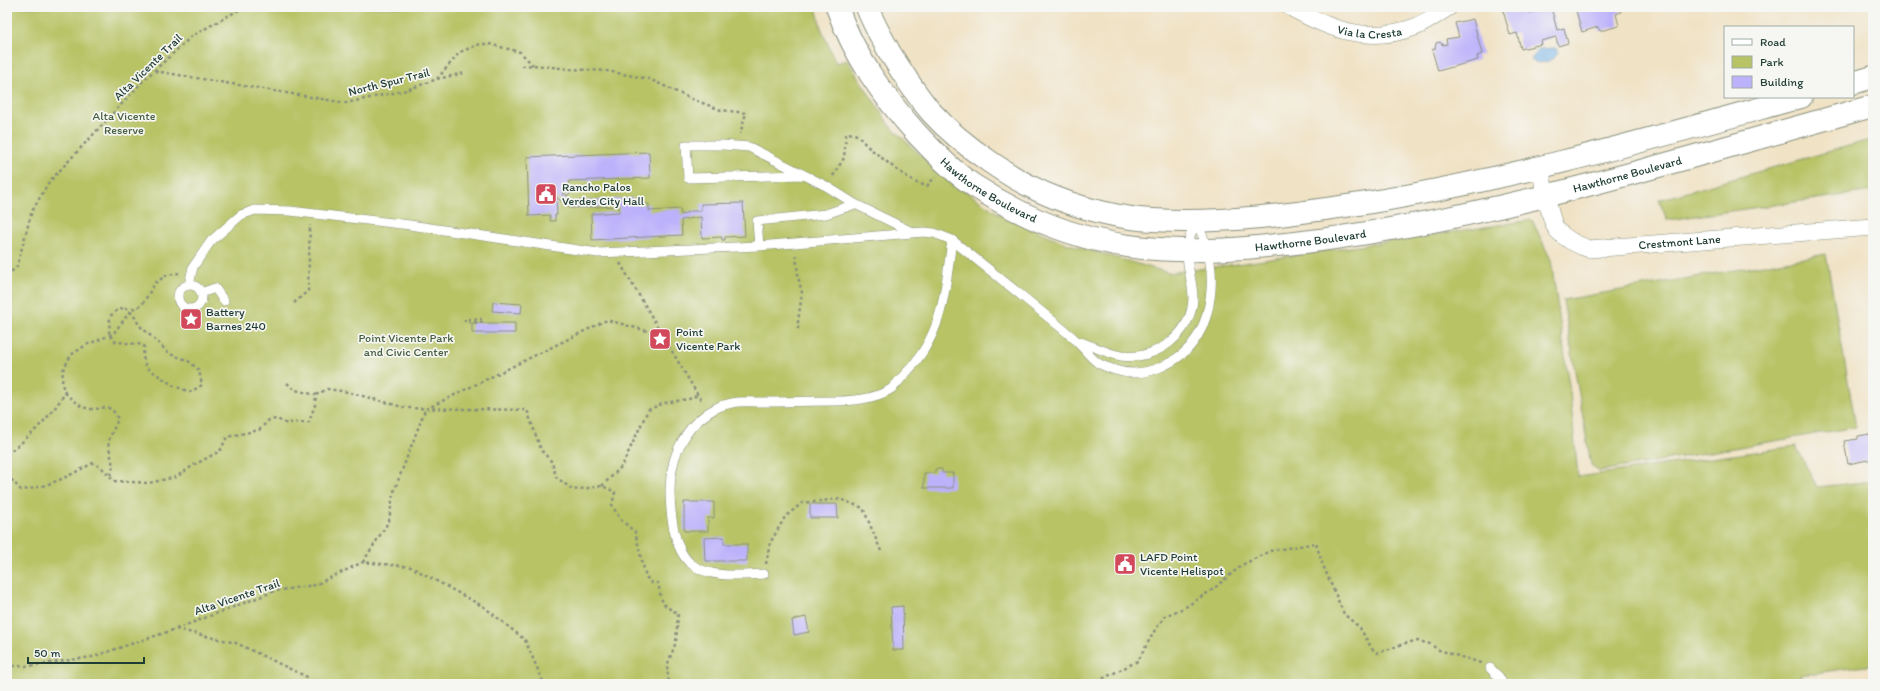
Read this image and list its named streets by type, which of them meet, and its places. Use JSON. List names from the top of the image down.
{
  "streets": {
    "main road": ["Hawthorne Boulevard"],
    "street": ["Via la Cresta", "Crestmont Lane"],
    "path": ["Alta Vicente Trail", "North Spur Trail"]
  },
  "crossings": [
    ["Alta Vicente Trail", "North Spur Trail"],
    ["Hawthorne Boulevard", "Crestmont Lane"]
  ],
  "parks": ["Alta Vicente Reserve", "Point Vicente Park and Civic Center"],
  "places": {
    "public building": ["Rancho Palos Verdes City Hall", "LAFD Point Vicente Helispot"],
    "place": ["Battery Barnes 240", "Point Vicente Park"]
  },
  "legend": ["Road", "Park", "Building"],
  "scale_bar": "50 m"
}
